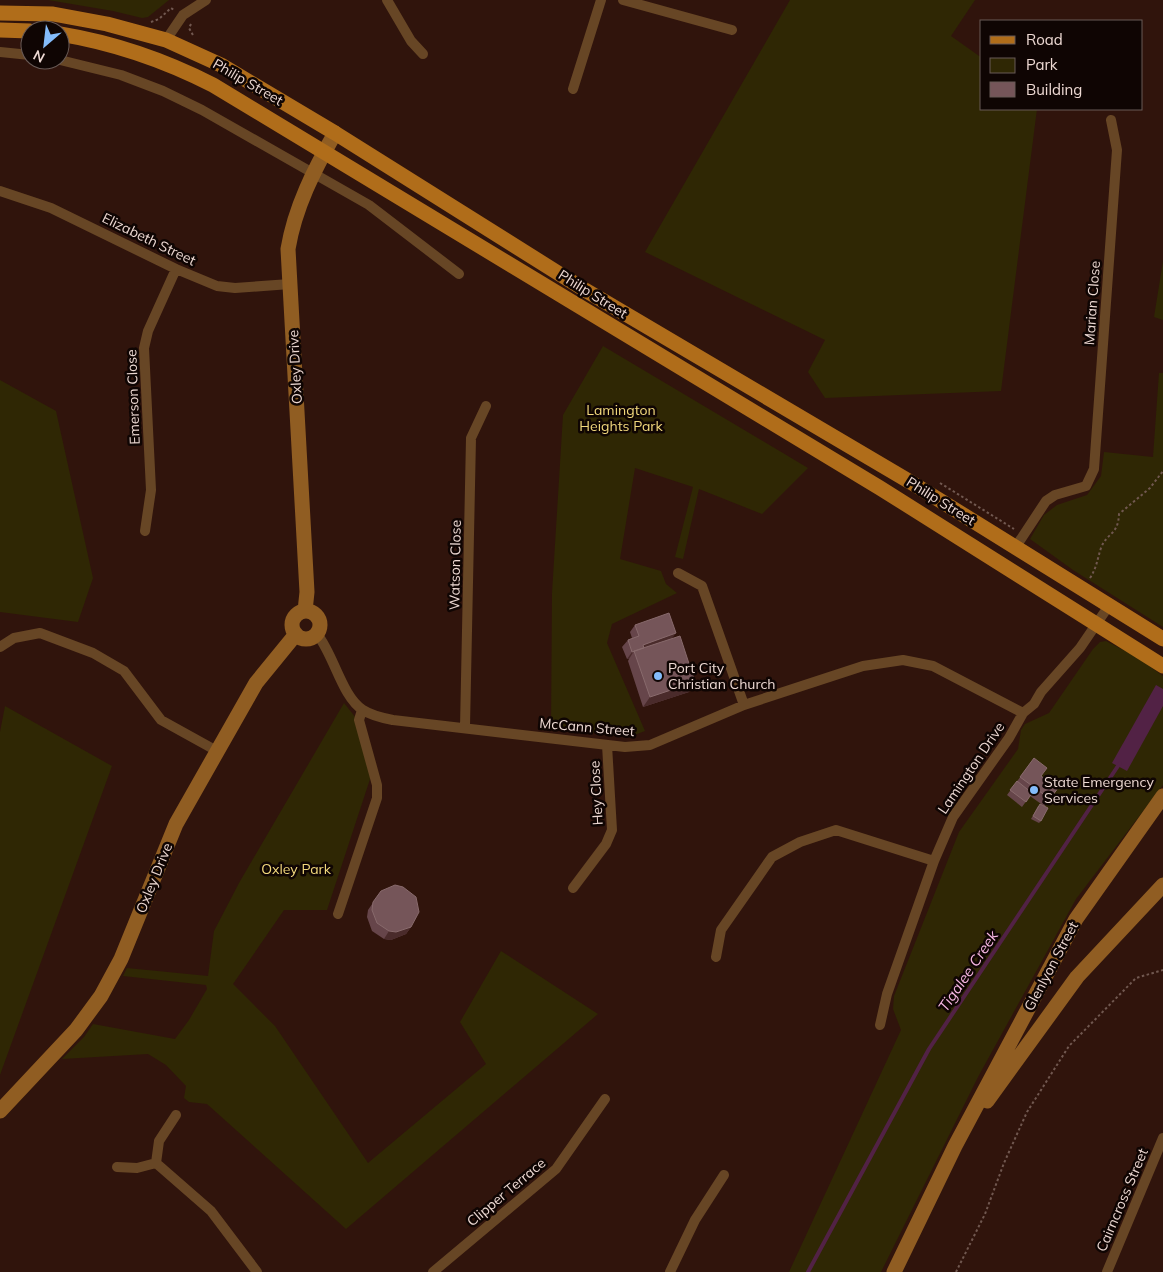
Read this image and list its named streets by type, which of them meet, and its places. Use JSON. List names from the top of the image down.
{
  "streets": {
    "main road": ["Philip Street"],
    "street": [
      "Elizabeth Street",
      "Marian Close",
      "Oxley Drive",
      "Emerson Close",
      "Watson Close",
      "McCann Street",
      "Lamington Drive",
      "Hey Close",
      "Glenlyon Street",
      "Clipper Terrace",
      "Cairncross Street"
    ]
  },
  "crossings": [
    ["Philip Street", "Marian Close"],
    ["Philip Street", "Oxley Drive"],
    ["Philip Street", "Lamington Drive"],
    ["Elizabeth Street", "Oxley Drive"],
    ["Elizabeth Street", "Emerson Close"],
    ["Watson Close", "McCann Street"],
    ["McCann Street", "Lamington Drive"],
    ["McCann Street", "Hey Close"]
  ],
  "water": ["Tigalee Creek"],
  "parks": ["Lamington Heights Park", "Oxley Park"],
  "places": ["Port City Christian Church", "State Emergency Services"],
  "legend": ["Road", "Park", "Building"],
  "north": "bottom left"
}
